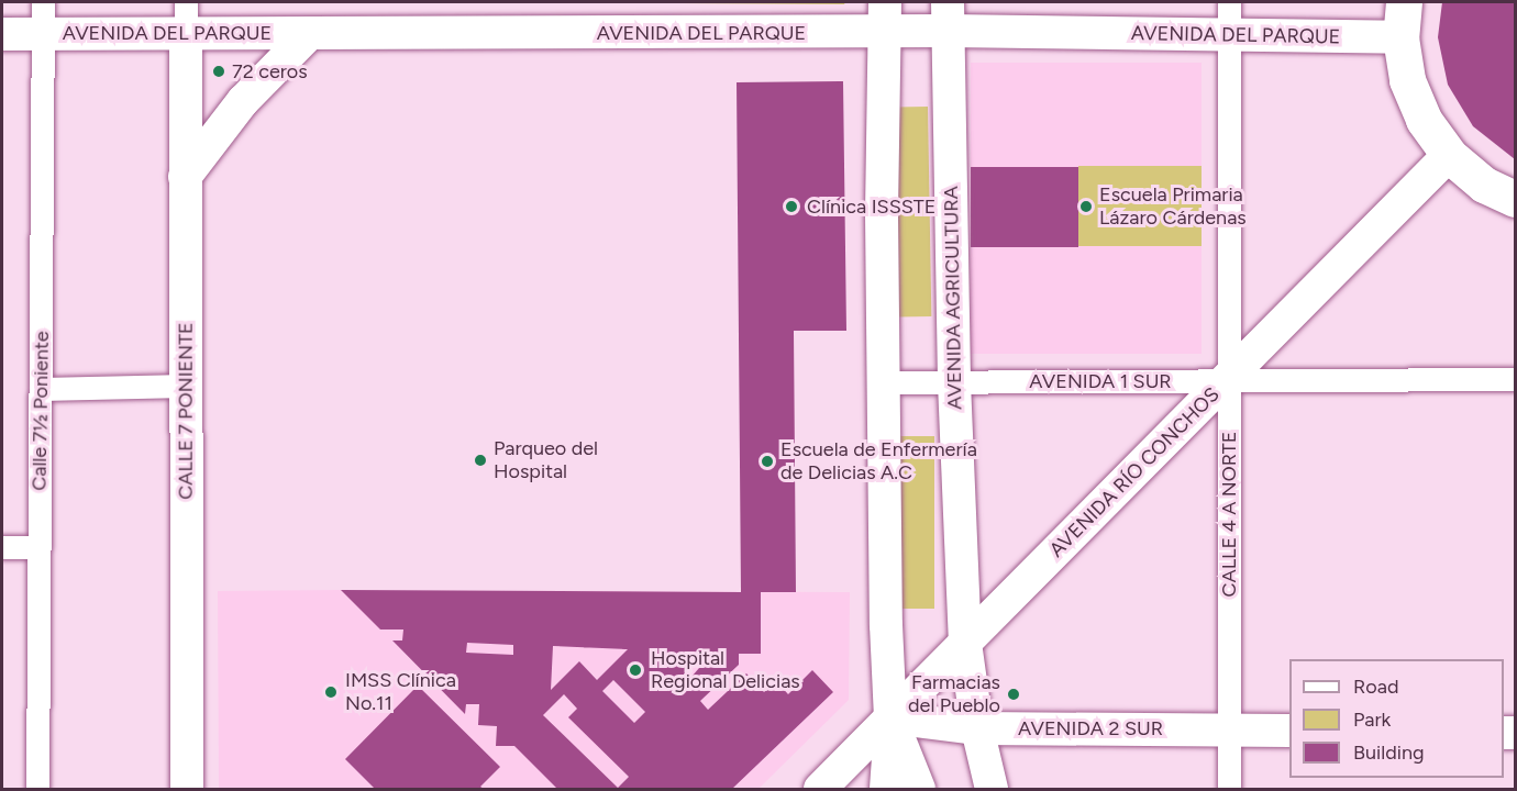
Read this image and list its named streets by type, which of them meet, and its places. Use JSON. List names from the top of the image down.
{
  "streets": {
    "main road": [
      "AVENIDA DEL PARQUE",
      "AVENIDA AGRICULTURA",
      "CALLE 7 PONIENTE",
      "AVENIDA RÍO CONCHOS",
      "AVENIDA 2 SUR"
    ],
    "street": ["AVENIDA 1 SUR", "Calle 7½ Poniente", "CALLE 4 A NORTE"]
  },
  "crossings": [
    ["AVENIDA DEL PARQUE", "AVENIDA AGRICULTURA"],
    ["AVENIDA DEL PARQUE", "Calle 7½ Poniente"],
    ["AVENIDA DEL PARQUE", "CALLE 7 PONIENTE"],
    ["AVENIDA DEL PARQUE", "CALLE 4 A NORTE"],
    ["AVENIDA AGRICULTURA", "AVENIDA 1 SUR"],
    ["AVENIDA AGRICULTURA", "AVENIDA RÍO CONCHOS"],
    ["AVENIDA AGRICULTURA", "AVENIDA 2 SUR"],
    ["AVENIDA 1 SUR", "AVENIDA RÍO CONCHOS"],
    ["AVENIDA 1 SUR", "CALLE 4 A NORTE"],
    ["AVENIDA RÍO CONCHOS", "CALLE 4 A NORTE"],
    ["AVENIDA RÍO CONCHOS", "AVENIDA 2 SUR"],
    ["CALLE 4 A NORTE", "AVENIDA 2 SUR"]
  ],
  "places": [
    "72 ceros",
    "Clínica ISSSTE",
    "Escuela Primaria Lázaro Cárdenas",
    "Parqueo del Hospital",
    "Escuela de Enfermería de Delicias A.C",
    "Hospital Regional Delicias",
    "IMSS Clínica No.11",
    "Farmacias del Pueblo"
  ],
  "legend": ["Road", "Park", "Building"]
}
